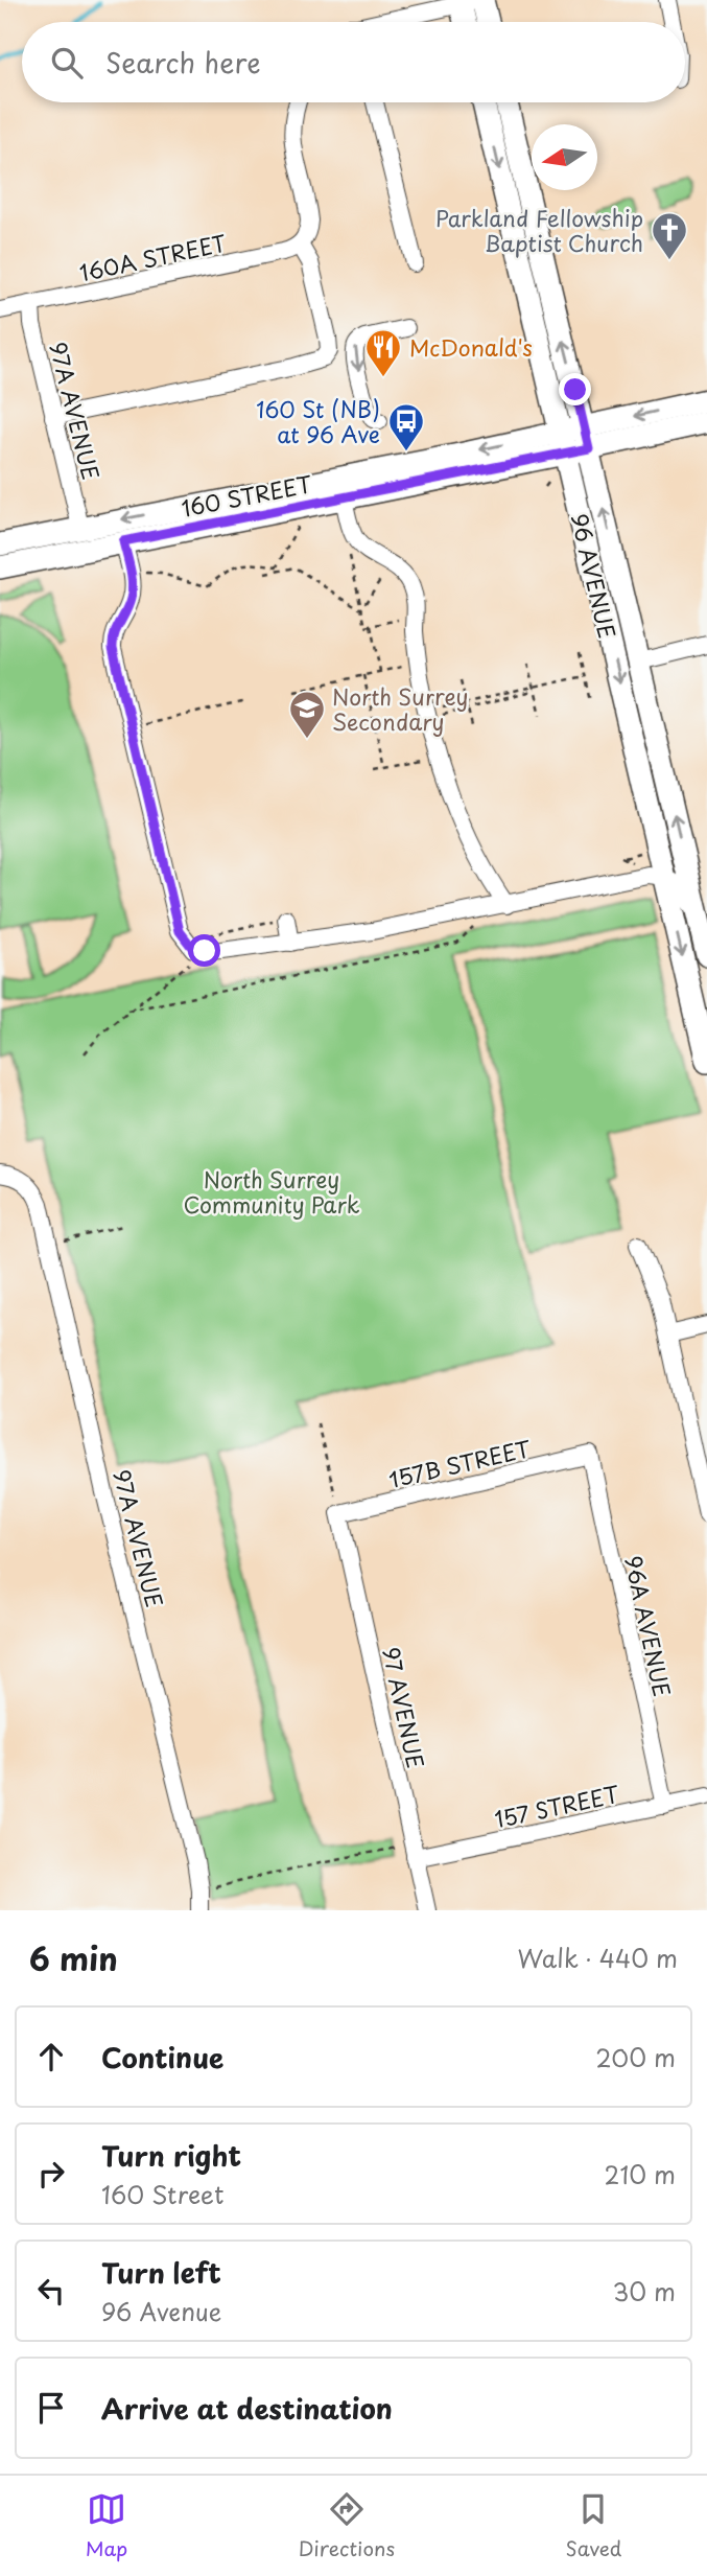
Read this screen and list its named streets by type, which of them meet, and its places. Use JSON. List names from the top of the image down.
{
  "streets": {
    "main road": ["160 STREET", "96 AVENUE"],
    "street": [
      "160A STREET",
      "97A AVENUE",
      "157B STREET",
      "96A AVENUE",
      "97 AVENUE",
      "157 STREET"
    ]
  },
  "crossings": [
    ["160A STREET", "97A AVENUE"],
    ["97A AVENUE", "160 STREET"],
    ["160 STREET", "96 AVENUE"],
    ["157B STREET", "96A AVENUE"],
    ["157B STREET", "97 AVENUE"],
    ["96A AVENUE", "157 STREET"],
    ["97 AVENUE", "157 STREET"]
  ],
  "parks": ["North Surrey Community Park"],
  "places": {
    "church": ["Parkland Fellowship Baptist Church"],
    "restaurant": ["McDonald's"],
    "bus stop": ["160 St (NB) at 96 Ave"],
    "school or university": ["North Surrey Secondary"]
  },
  "north": "left",
  "page": {
    "search": "Search here",
    "heading": ["6 min", "Walk · 440 m"],
    "list": [
      ["Continue", "200 m"],
      ["Turn right", "160 Street", "210 m"],
      ["Turn left", "96 Avenue", "30 m"],
      "Arrive at destination"
    ],
    "nav": ["Map", "Directions", "Saved"]
  }
}
